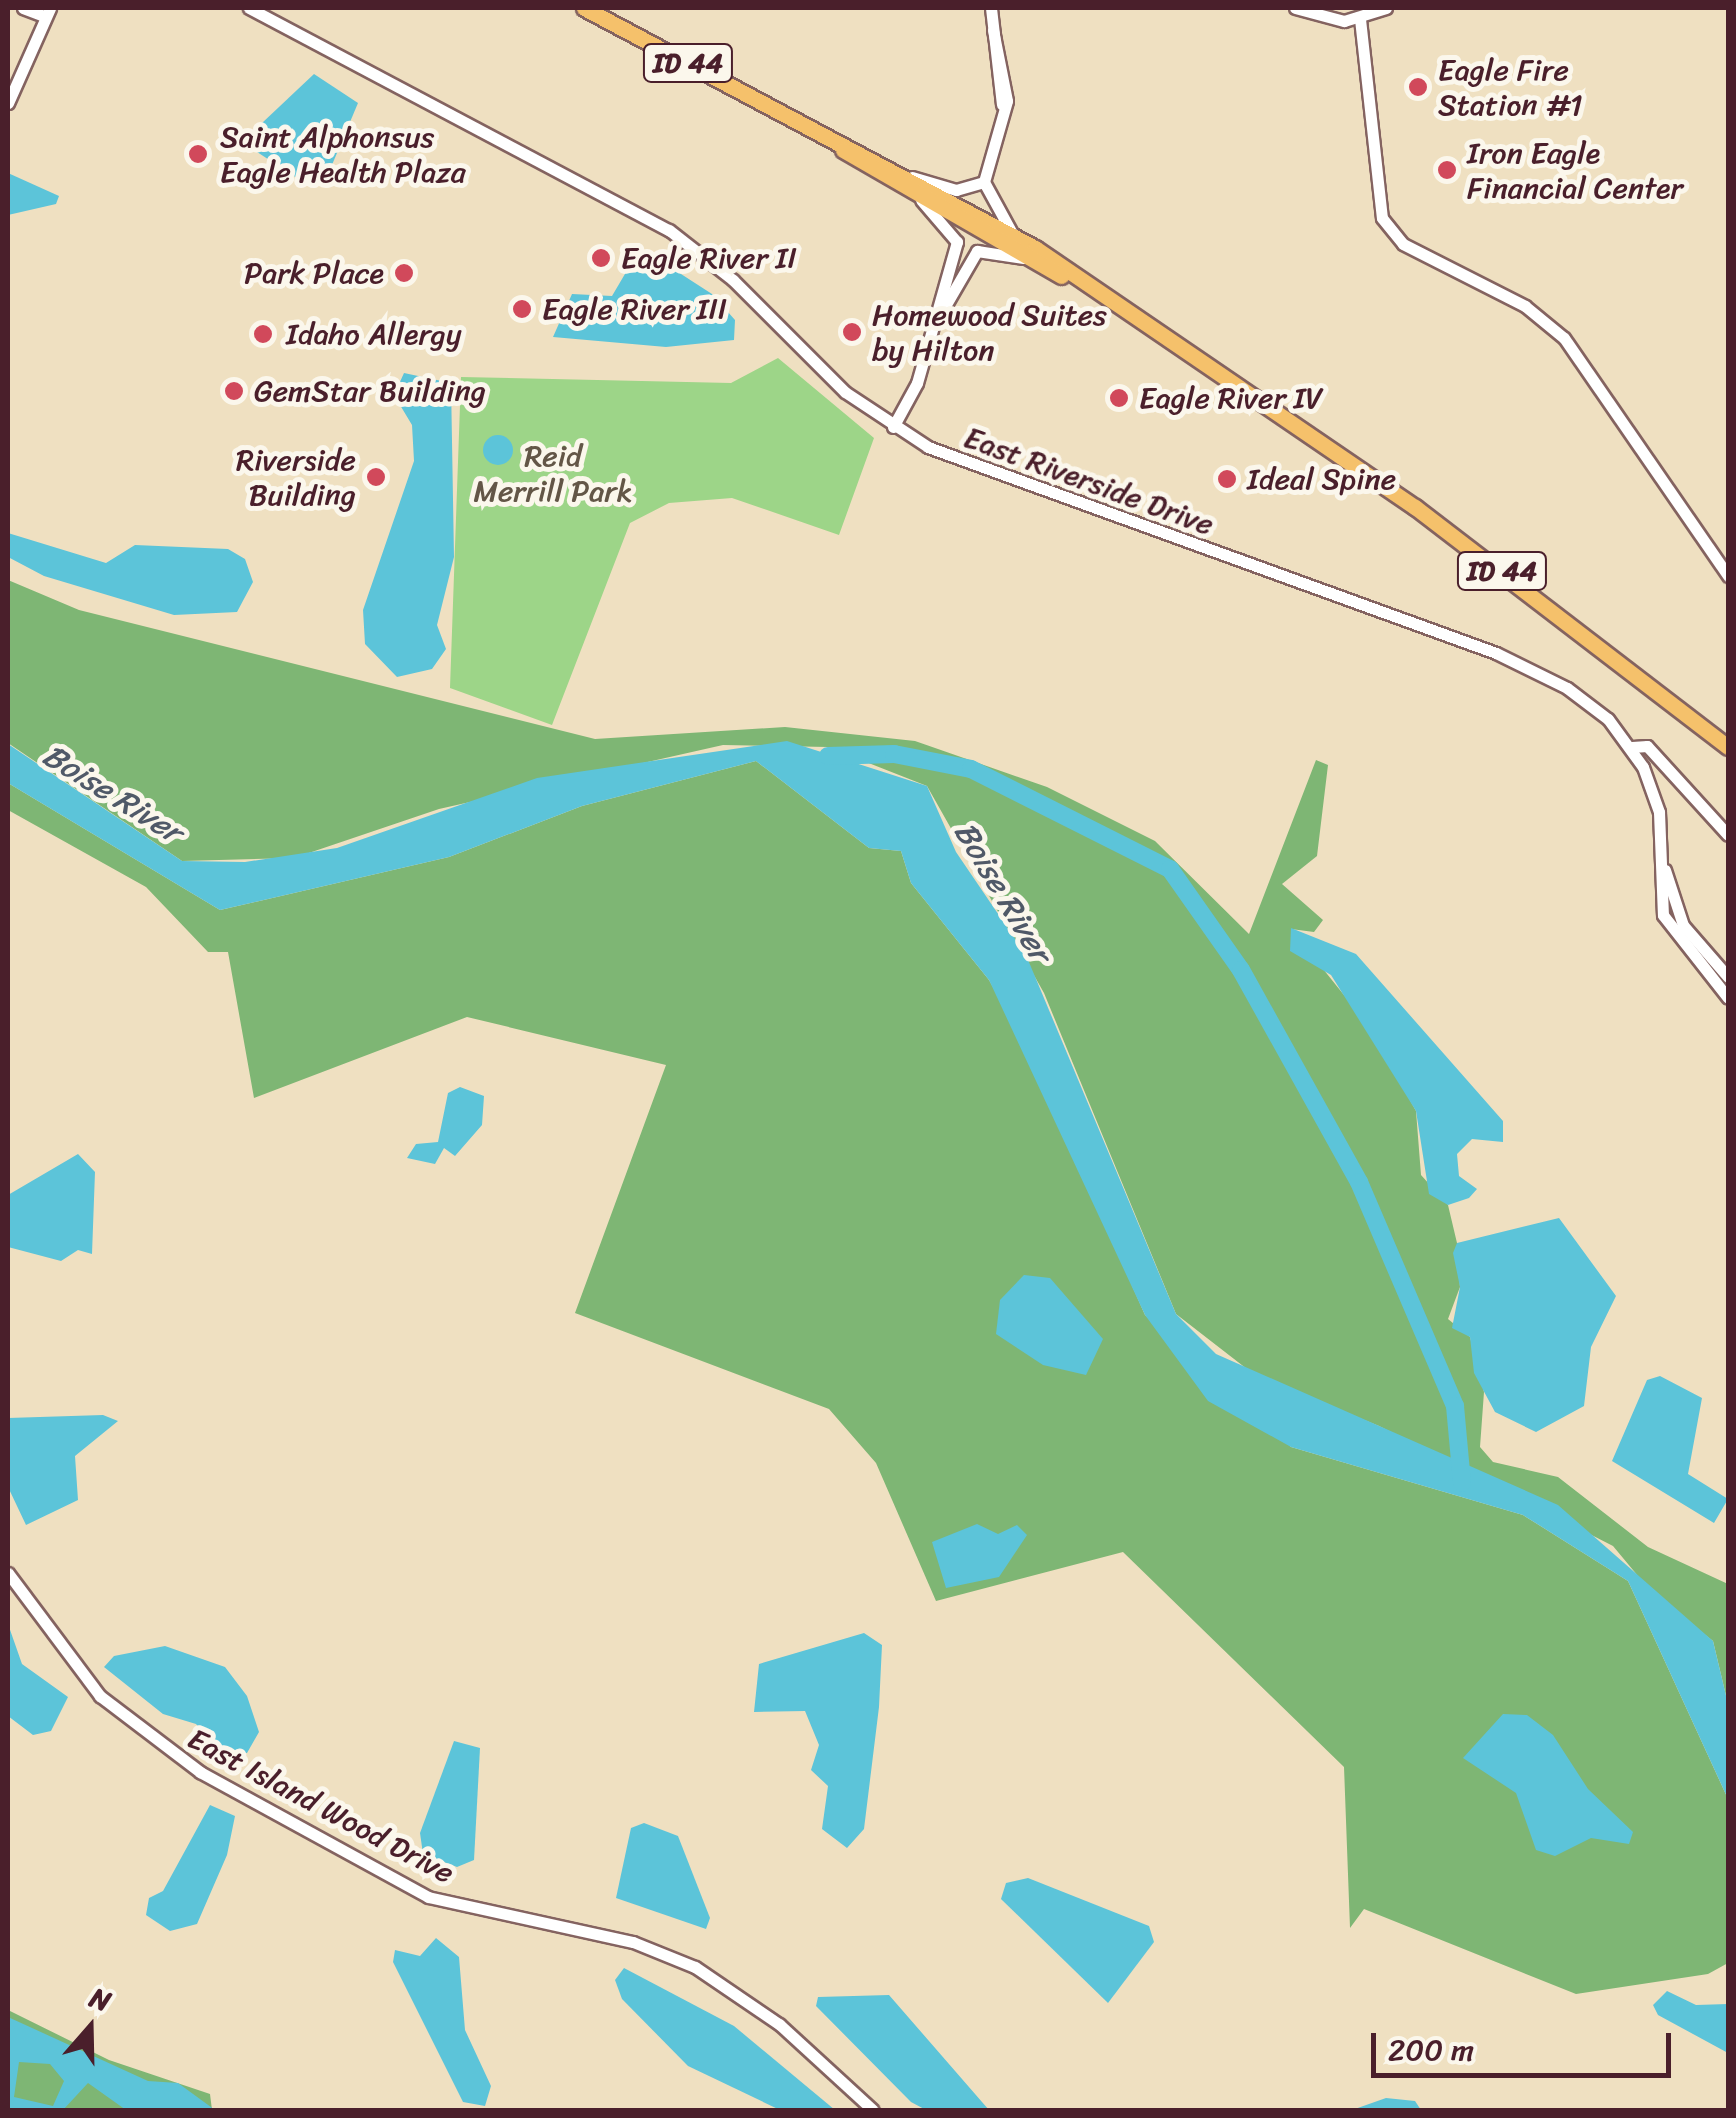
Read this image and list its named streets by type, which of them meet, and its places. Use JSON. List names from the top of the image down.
{
  "streets": {
    "highway": ["ID 44"],
    "street": ["East Riverside Drive", "East Island Wood Drive"]
  },
  "water": ["Boise River"],
  "parks": ["Reid Merrill Park"],
  "places": [
    "Eagle Fire Station #1",
    "Saint Alphonsus Eagle Health Plaza",
    "Iron Eagle Financial Center",
    "Eagle River II",
    "Park Place",
    "Eagle River III",
    "Homewood Suites by Hilton",
    "Idaho Allergy",
    "GemStar Building",
    "Eagle River IV",
    "Riverside Building",
    "Ideal Spine"
  ],
  "scale_bar": "200 m",
  "north": "top"
}
